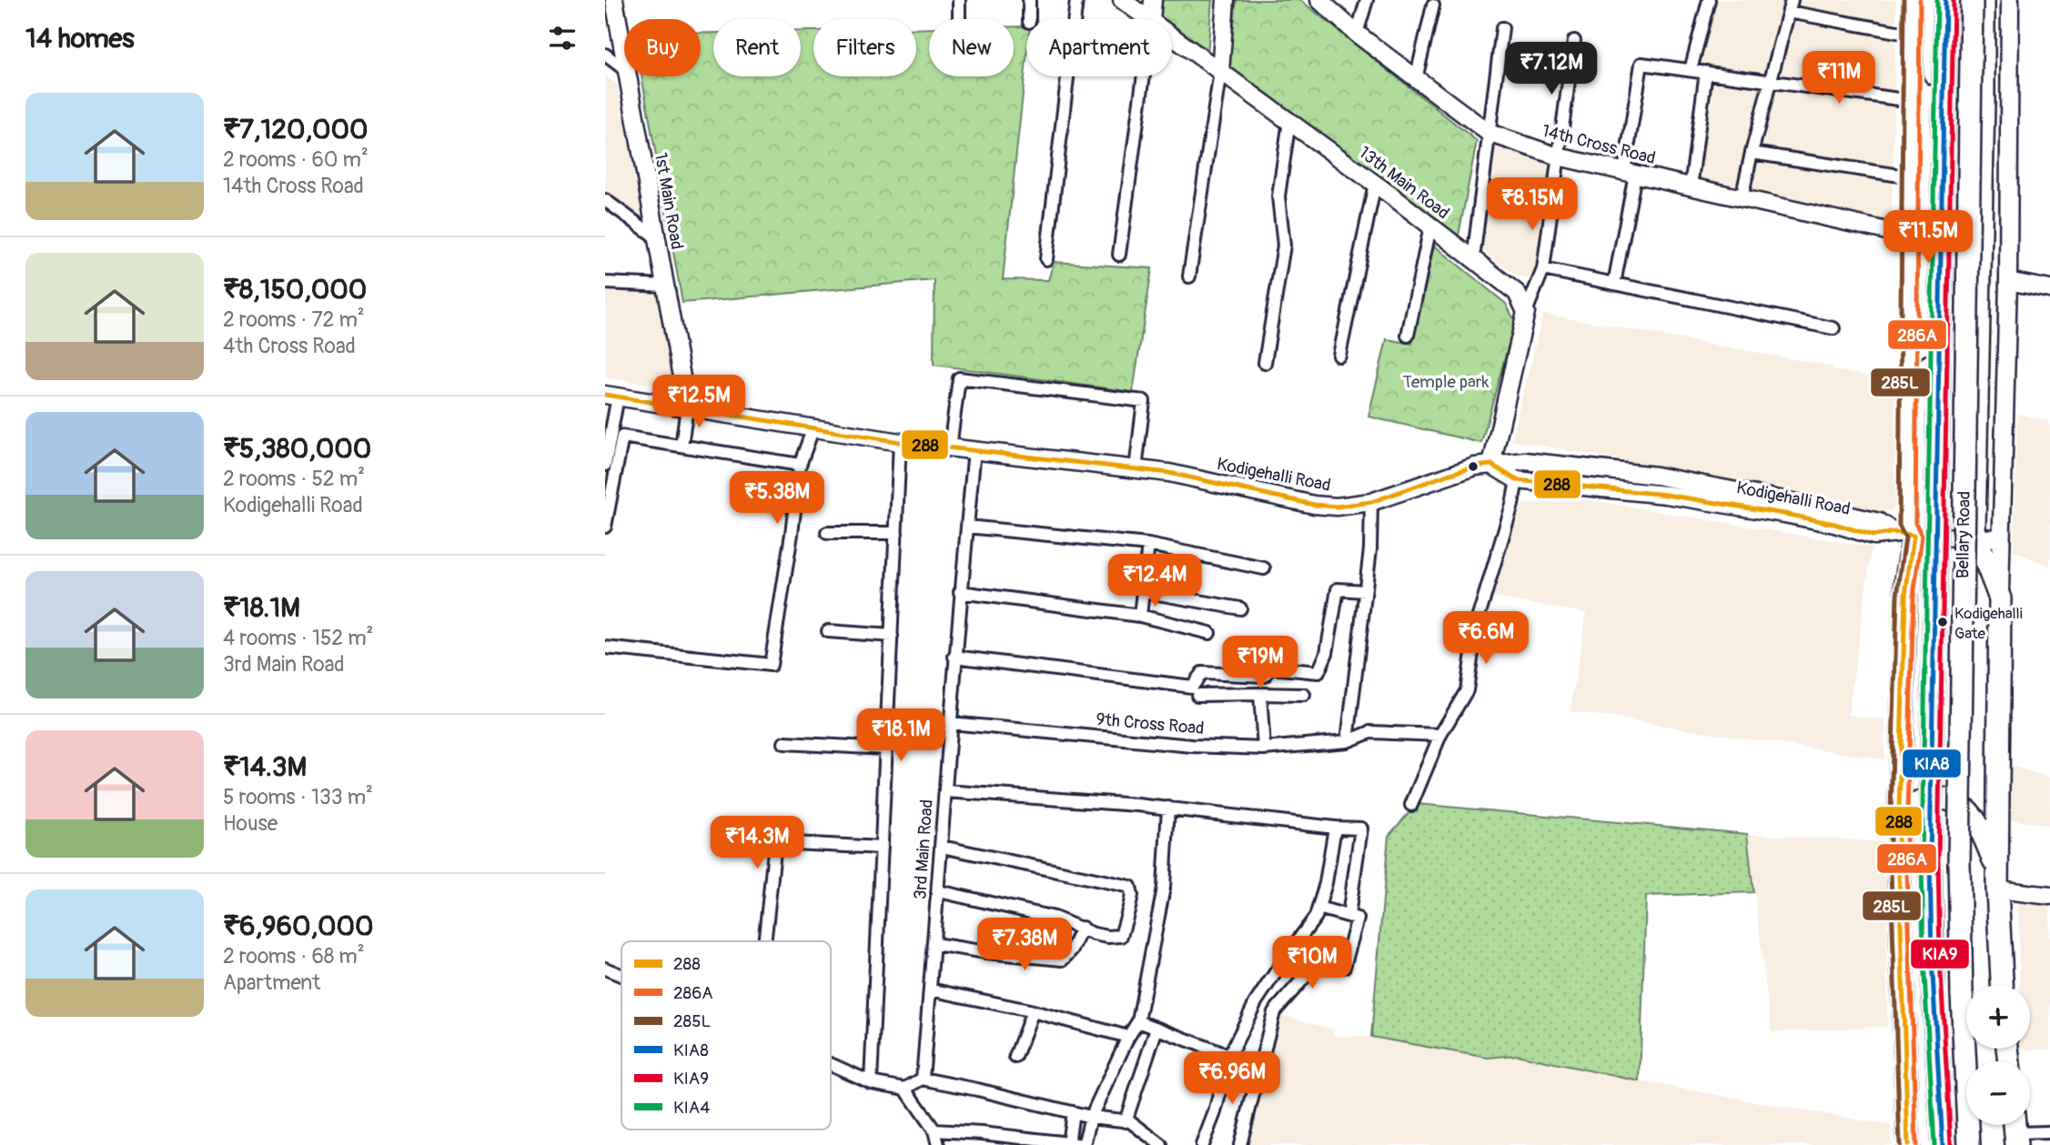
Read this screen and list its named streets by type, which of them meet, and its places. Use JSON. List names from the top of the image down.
{
  "streets": {
    "highway": ["Bellary Road"],
    "street": [
      "14th Cross Road",
      "13th Main Road",
      "1st Main Road",
      "Kodigehalli Road",
      "9th Cross Road",
      "3rd Main Road"
    ]
  },
  "crossings": [
    ["1st Main Road", "Kodigehalli Road"],
    ["Kodigehalli Road", "Bellary Road"],
    ["Kodigehalli Road", "3rd Main Road"],
    ["9th Cross Road", "3rd Main Road"]
  ],
  "parks": ["Temple park"],
  "places": ["Kodigehalli Gate"],
  "lines": [
    "transit line 286A",
    "transit line 285L",
    "transit line KIA8",
    "transit line KIA9",
    "transit line KIA4",
    "transit line 288"
  ],
  "legend": [
    "288",
    "286A",
    "285L",
    "KIA8",
    "KIA9",
    "KIA4"
  ],
  "page": {
    "heading": "14 homes",
    "chip": [
      "Buy",
      "Rent",
      "Filters",
      "New",
      "Apartment"
    ],
    "price": [
      "₹7.12M",
      "₹11M",
      "₹8.15M",
      "₹11.5M",
      "₹12.5M",
      "₹5.38M",
      "₹12.4M",
      "₹6.6M",
      "₹19M",
      "₹18.1M",
      "₹14.3M",
      "₹7.38M",
      "₹10M",
      "₹6.96M"
    ],
    "list": [
      {
        "name": "₹7,120,000",
        "note": "2 rooms · 60 m² · 14th Cross Road"
      },
      {
        "name": "₹8,150,000",
        "note": "2 rooms · 72 m² · 4th Cross Road"
      },
      {
        "name": "₹5,380,000",
        "note": "2 rooms · 52 m² · Kodigehalli Road"
      },
      {
        "name": "₹18.1M",
        "note": "4 rooms · 152 m² · 3rd Main Road"
      },
      {
        "name": "₹14.3M",
        "note": "5 rooms · 133 m² · House"
      },
      {
        "name": "₹6,960,000",
        "note": "2 rooms · 68 m² · Apartment"
      }
    ],
    "map_buttons": ["+", "−"]
  }
}
